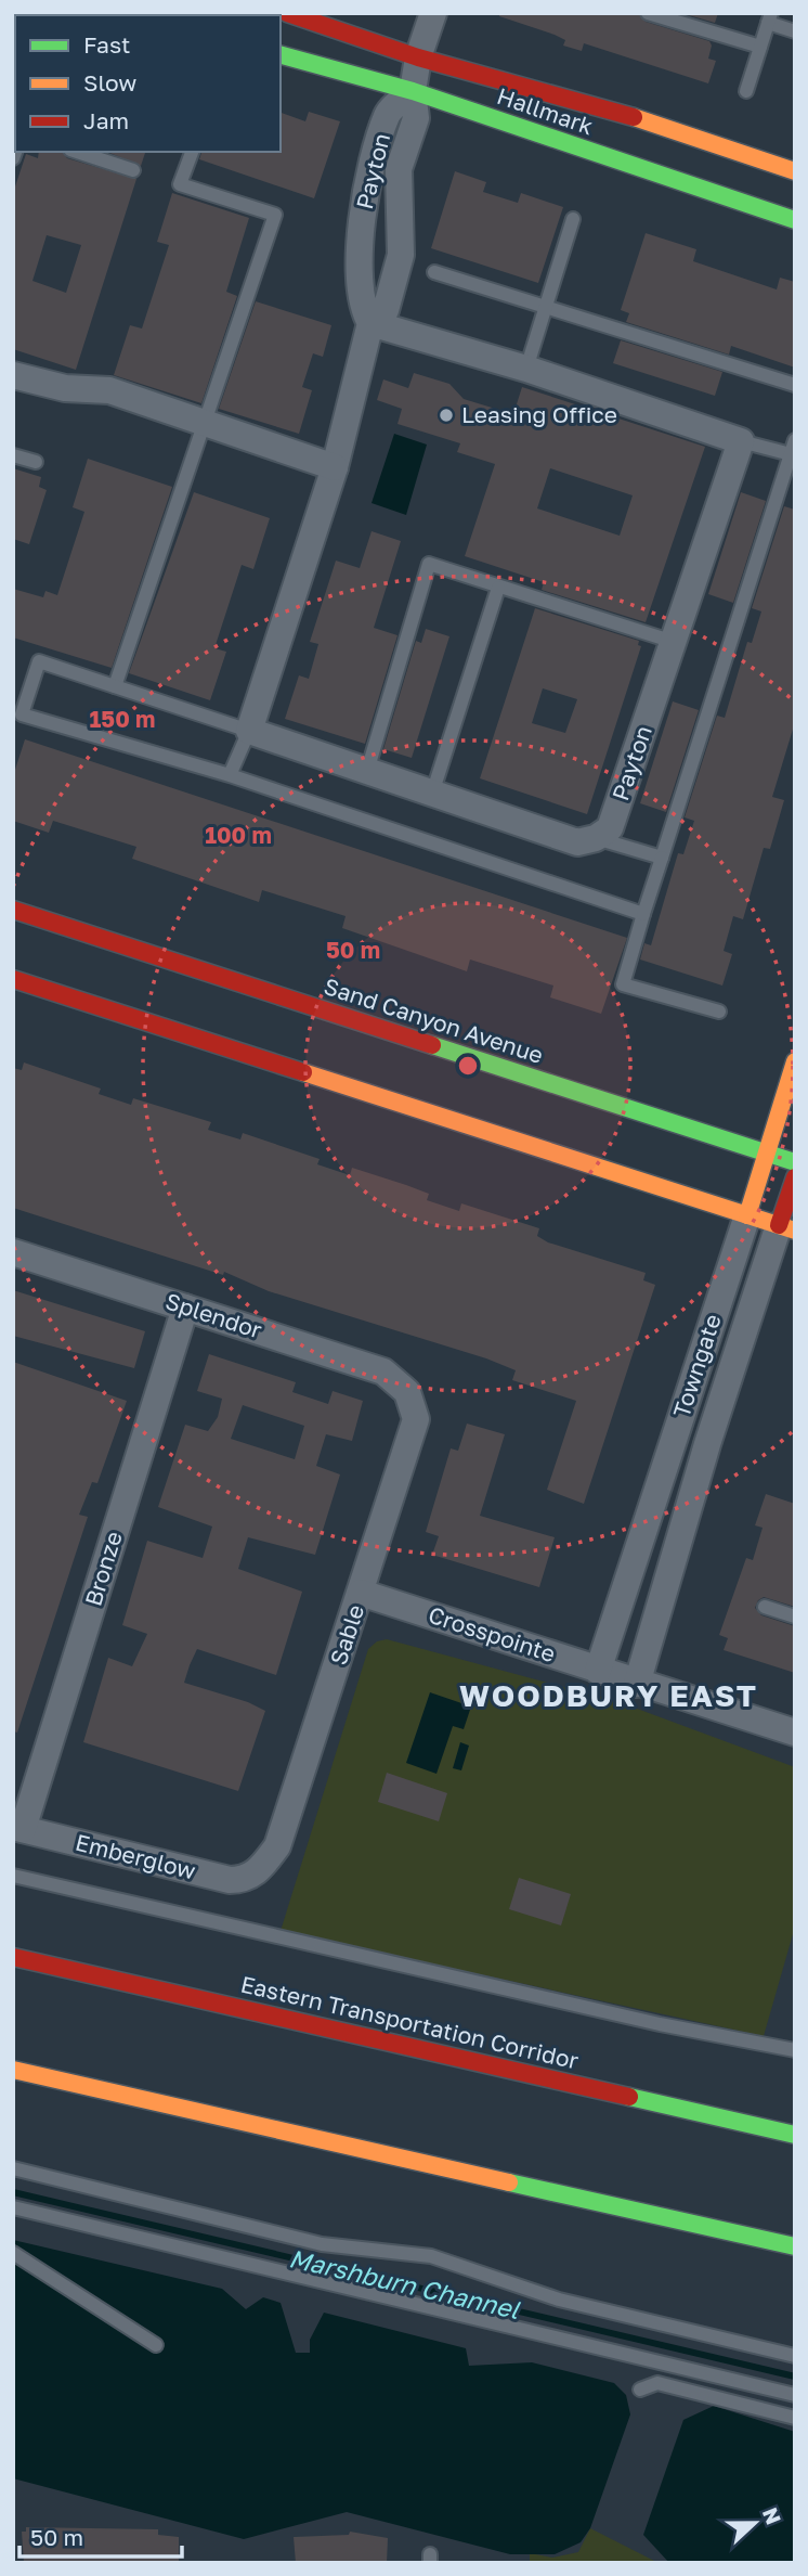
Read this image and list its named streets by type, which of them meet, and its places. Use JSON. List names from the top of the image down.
{
  "streets": {
    "main road": [
      "Hallmark",
      "Sand Canyon Avenue",
      "Towngate",
      "Eastern Transportation Corridor"
    ],
    "street": [
      "Payton",
      "Splendor",
      "Bronze",
      "Sable",
      "Crosspointe",
      "Emberglow"
    ]
  },
  "crossings": [
    ["Hallmark", "Payton"],
    ["Sand Canyon Avenue", "Towngate"],
    ["Splendor", "Bronze"],
    ["Splendor", "Sable"],
    ["Towngate", "Crosspointe"],
    ["Bronze", "Emberglow"],
    ["Sable", "Crosspointe"],
    ["Sable", "Emberglow"]
  ],
  "districts": ["WOODBURY EAST"],
  "water": ["Marshburn Channel"],
  "places": ["Leasing Office"],
  "legend": ["Fast", "Slow", "Jam"],
  "scale_bar": "50 m",
  "north": "right",
  "rings": ["150 m", "100 m", "50 m"]
}
